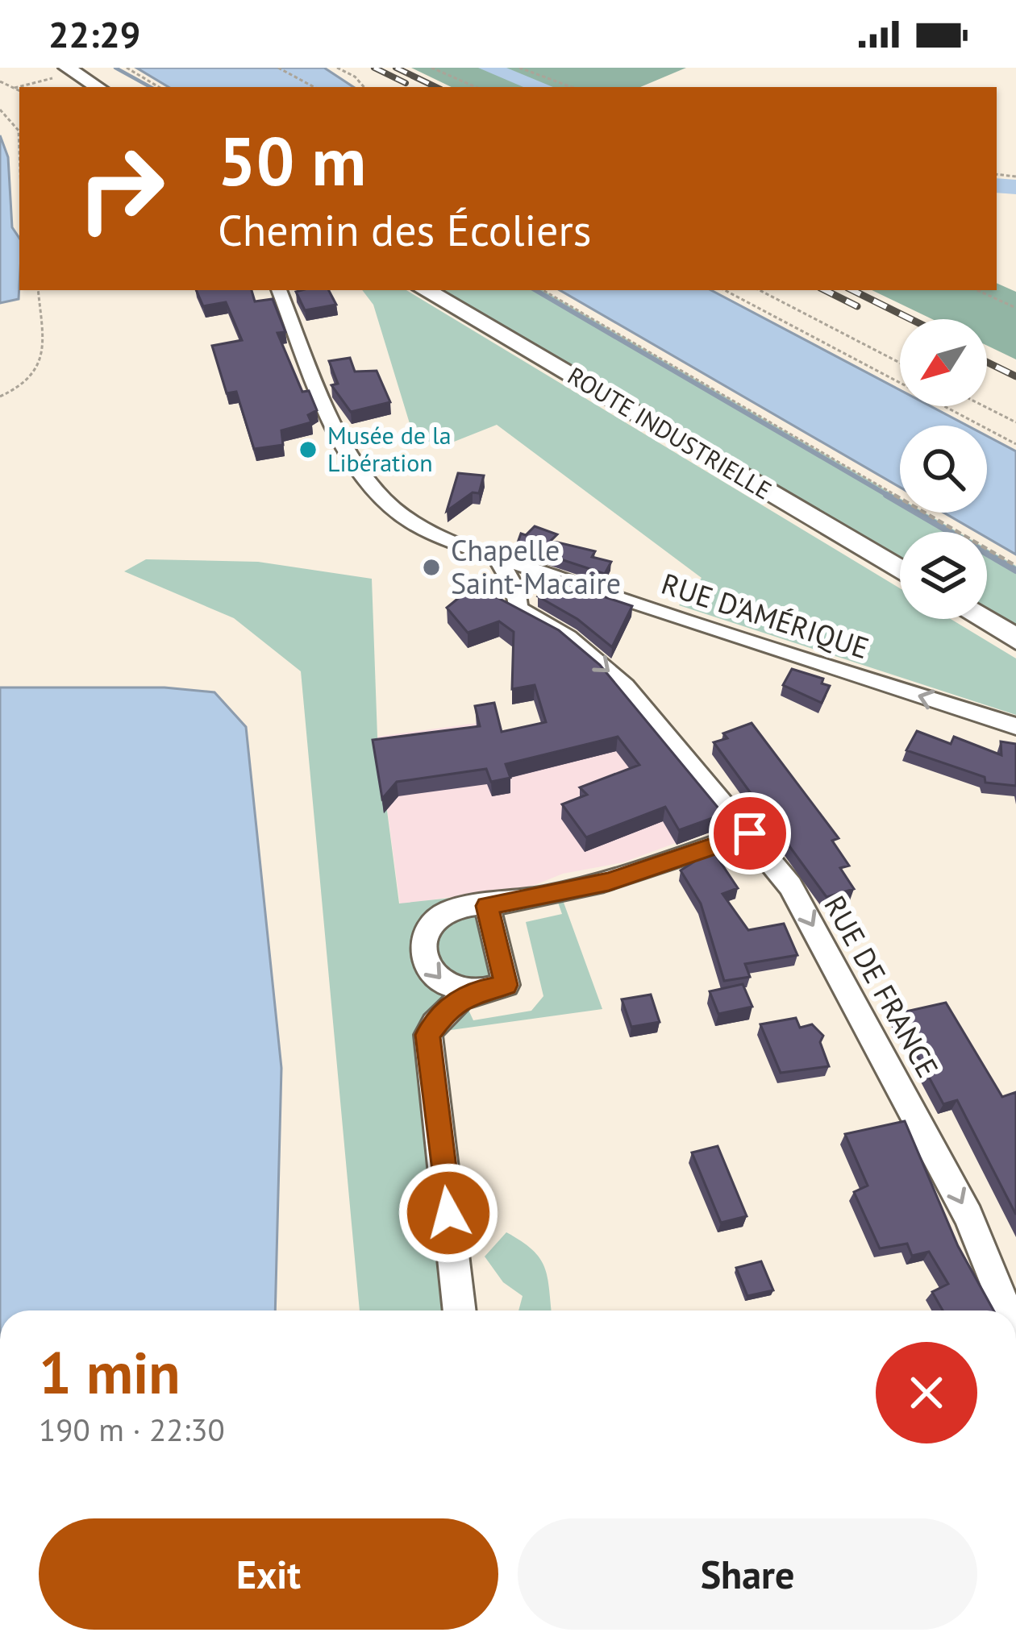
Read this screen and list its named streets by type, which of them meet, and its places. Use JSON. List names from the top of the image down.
{
  "streets": {
    "main road": ["ROUTE INDUSTRIELLE"],
    "street": ["RUE D'AMÉRIQUE", "RUE DE FRANCE"]
  },
  "crossings": [
    ["RUE D'AMÉRIQUE", "RUE DE FRANCE"]
  ],
  "one_way": ["RUE D'AMÉRIQUE", "RUE DE FRANCE"],
  "places": ["Musée de la Libération", "Chapelle Saint-Macaire"],
  "north": "bottom left",
  "page": {
    "status": "22:29",
    "turn": ["50 m", "Chemin des Écoliers"],
    "heading": ["1 min", "190 m · 22:30"],
    "buttons": ["Exit", "Share"]
  }
}
